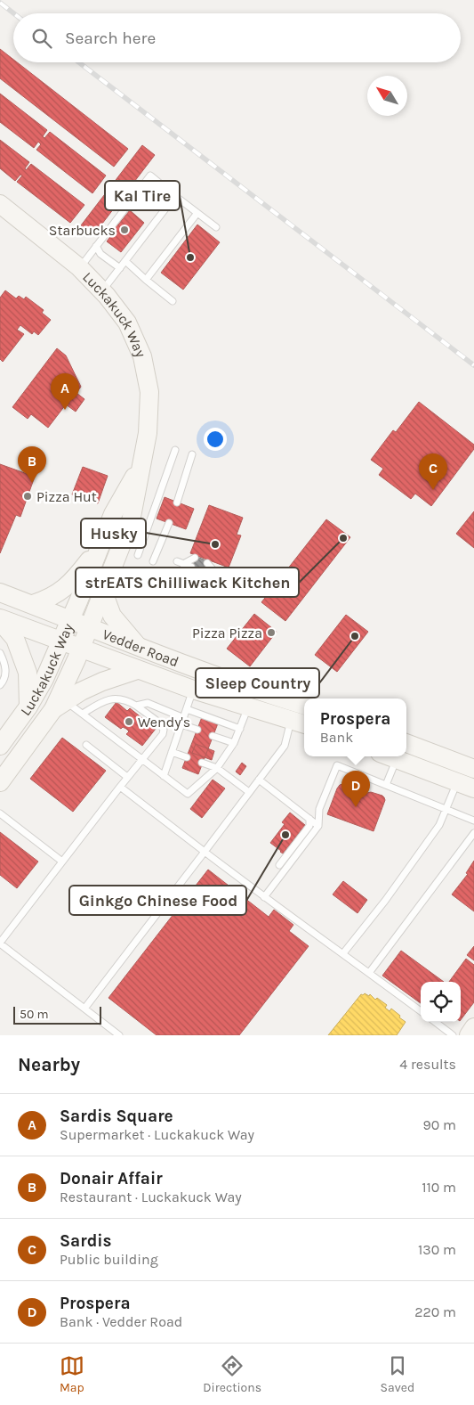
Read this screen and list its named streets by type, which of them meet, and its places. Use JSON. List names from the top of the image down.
{
  "streets": {
    "main road": ["Luckakuck Way", "Vedder Road"]
  },
  "crossings": [
    ["Luckakuck Way", "Vedder Road"]
  ],
  "places": [
    "Starbucks",
    "Kal Tire",
    "Pizza Hut",
    "strEATS Chilliwack Kitchen",
    "Husky",
    "Pizza Pizza",
    "Sleep Country",
    "Wendy's",
    "Ginkgo Chinese Food"
  ],
  "scale_bar": "50 m",
  "north": "top left",
  "page": {
    "search": "Search here",
    "pins": [
      "A",
      "B",
      "C",
      "D"
    ],
    "popup": ["Prospera", "Bank"],
    "scale": "50 m",
    "heading": ["Nearby", "4 results"],
    "list": [
      {
        "mark": "A",
        "name": "Sardis Square",
        "note": "Supermarket · Luckakuck Way",
        "value": "90 m"
      },
      {
        "mark": "B",
        "name": "Donair Affair",
        "note": "Restaurant · Luckakuck Way",
        "value": "110 m"
      },
      {
        "mark": "C",
        "name": "Sardis",
        "note": "Public building",
        "value": "130 m"
      },
      {
        "mark": "D",
        "name": "Prospera",
        "note": "Bank · Vedder Road",
        "value": "220 m"
      }
    ],
    "nav": ["Map", "Directions", "Saved"]
  }
}
